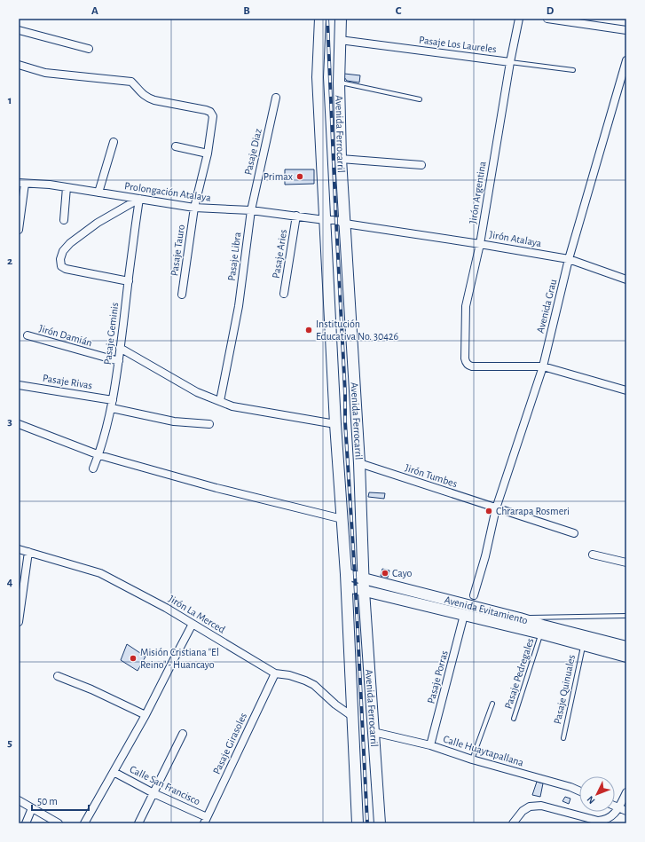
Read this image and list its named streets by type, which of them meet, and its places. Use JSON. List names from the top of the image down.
{
  "streets": {
    "main road": ["Avenida Ferrocarril", "Avenida Evitamiento"],
    "street": [
      "Pasaje Los Laureles",
      "Pasaje Diaz",
      "Prolongación Atalaya",
      "Jirón Argentina",
      "Jirón Atalaya",
      "Pasaje Tauro",
      "Pasaje Aries",
      "Pasaje Libra",
      "Avenida Grau",
      "Pasaje Geminis",
      "Jirón Damián",
      "Pasaje Rivas",
      "Jirón Tumbes",
      "Jirón La Merced",
      "Pasaje Porras",
      "Pasaje Girasoles",
      "Calle Huaytapallana",
      "Calle San Francisco"
    ],
    "lane": ["Pasaje Pedregales", "Pasaje Quinuales"]
  },
  "crossings": [
    ["Pasaje Los Laureles", "Avenida Ferrocarril"],
    ["Pasaje Los Laureles", "Jirón Argentina"],
    ["Avenida Ferrocarril", "Prolongación Atalaya"],
    ["Avenida Ferrocarril", "Jirón Atalaya"],
    ["Avenida Ferrocarril", "Jirón Tumbes"],
    ["Avenida Ferrocarril", "Avenida Evitamiento"],
    ["Avenida Ferrocarril", "Jirón La Merced"],
    ["Avenida Ferrocarril", "Calle Huaytapallana"],
    ["Pasaje Diaz", "Prolongación Atalaya"],
    ["Pasaje Diaz", "Pasaje Libra"],
    ["Prolongación Atalaya", "Jirón Atalaya"],
    ["Prolongación Atalaya", "Pasaje Tauro"],
    ["Prolongación Atalaya", "Pasaje Aries"],
    ["Prolongación Atalaya", "Pasaje Libra"],
    ["Prolongación Atalaya", "Pasaje Geminis"],
    ["Jirón Argentina", "Jirón Atalaya"],
    ["Jirón Argentina", "Avenida Grau"],
    ["Jirón Atalaya", "Avenida Grau"],
    ["Avenida Grau", "Jirón Tumbes"],
    ["Pasaje Geminis", "Jirón Damián"],
    ["Pasaje Geminis", "Pasaje Rivas"],
    ["Avenida Evitamiento", "Pasaje Pedregales"],
    ["Avenida Evitamiento", "Pasaje Porras"],
    ["Avenida Evitamiento", "Pasaje Quinuales"],
    ["Jirón La Merced", "Pasaje Girasoles"],
    ["Pasaje Porras", "Calle Huaytapallana"],
    ["Pasaje Girasoles", "Calle San Francisco"]
  ],
  "places": [
    "Primax",
    "Institución Educativa No. 30426",
    "Chrarapa Rosmeri",
    "Cayo",
    "Misión Cristiana \"El Reino\" - Huancayo"
  ],
  "scale_bar": "50 m",
  "north": "bottom left",
  "grid": {
    "columns": [
      "A",
      "B",
      "C",
      "D"
    ],
    "rows": [
      "1",
      "2",
      "3",
      "4",
      "5"
    ]
  }
}
